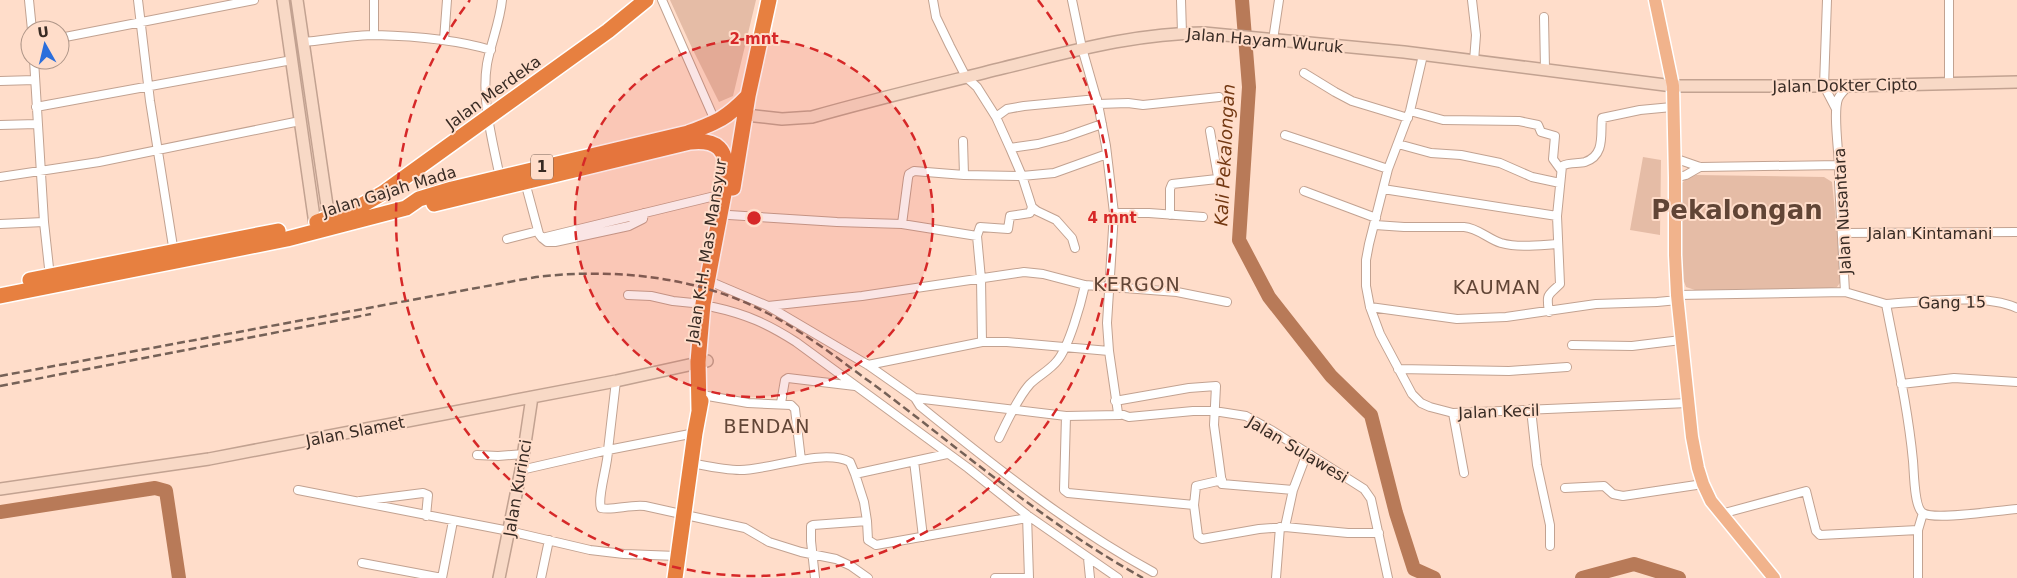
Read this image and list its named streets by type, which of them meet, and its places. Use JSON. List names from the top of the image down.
{
  "streets": {
    "highway": [
      "Jalan Merdeka",
      "1",
      "Jalan Gajah Mada",
      "Jalan K.H. Mas Mansyur"
    ],
    "street": [
      "Jalan Hayam Wuruk",
      "Jalan Dokter Cipto",
      "Jalan Nusantara",
      "Jalan Kintamani",
      "Gang 15",
      "Jalan Kecil",
      "Jalan Slamet",
      "Jalan Sulawesi",
      "Jalan Kurinci"
    ]
  },
  "crossings": [
    ["Jalan Hayam Wuruk", "Jalan Dokter Cipto"],
    ["Jalan Hayam Wuruk", "Jalan K.H. Mas Mansyur"],
    ["Jalan Hayam Wuruk", "Jalan Kecil"],
    ["Jalan Merdeka", "Jalan Gajah Mada"],
    ["1", "Jalan Gajah Mada"],
    ["1", "Jalan K.H. Mas Mansyur"],
    ["Jalan Gajah Mada", "Jalan K.H. Mas Mansyur"],
    ["Jalan Nusantara", "Jalan Kintamani"],
    ["Jalan Nusantara", "Gang 15"],
    ["Jalan Nusantara", "Jalan Kecil"],
    ["Jalan K.H. Mas Mansyur", "Jalan Slamet"],
    ["Jalan Slamet", "Jalan Kurinci"]
  ],
  "districts": [
    "Pekalongan",
    "KERGON",
    "KAUMAN",
    "BENDAN"
  ],
  "water": ["Kali Pekalongan"],
  "north": "top",
  "rings": ["2 mnt", "4 mnt"]
}
